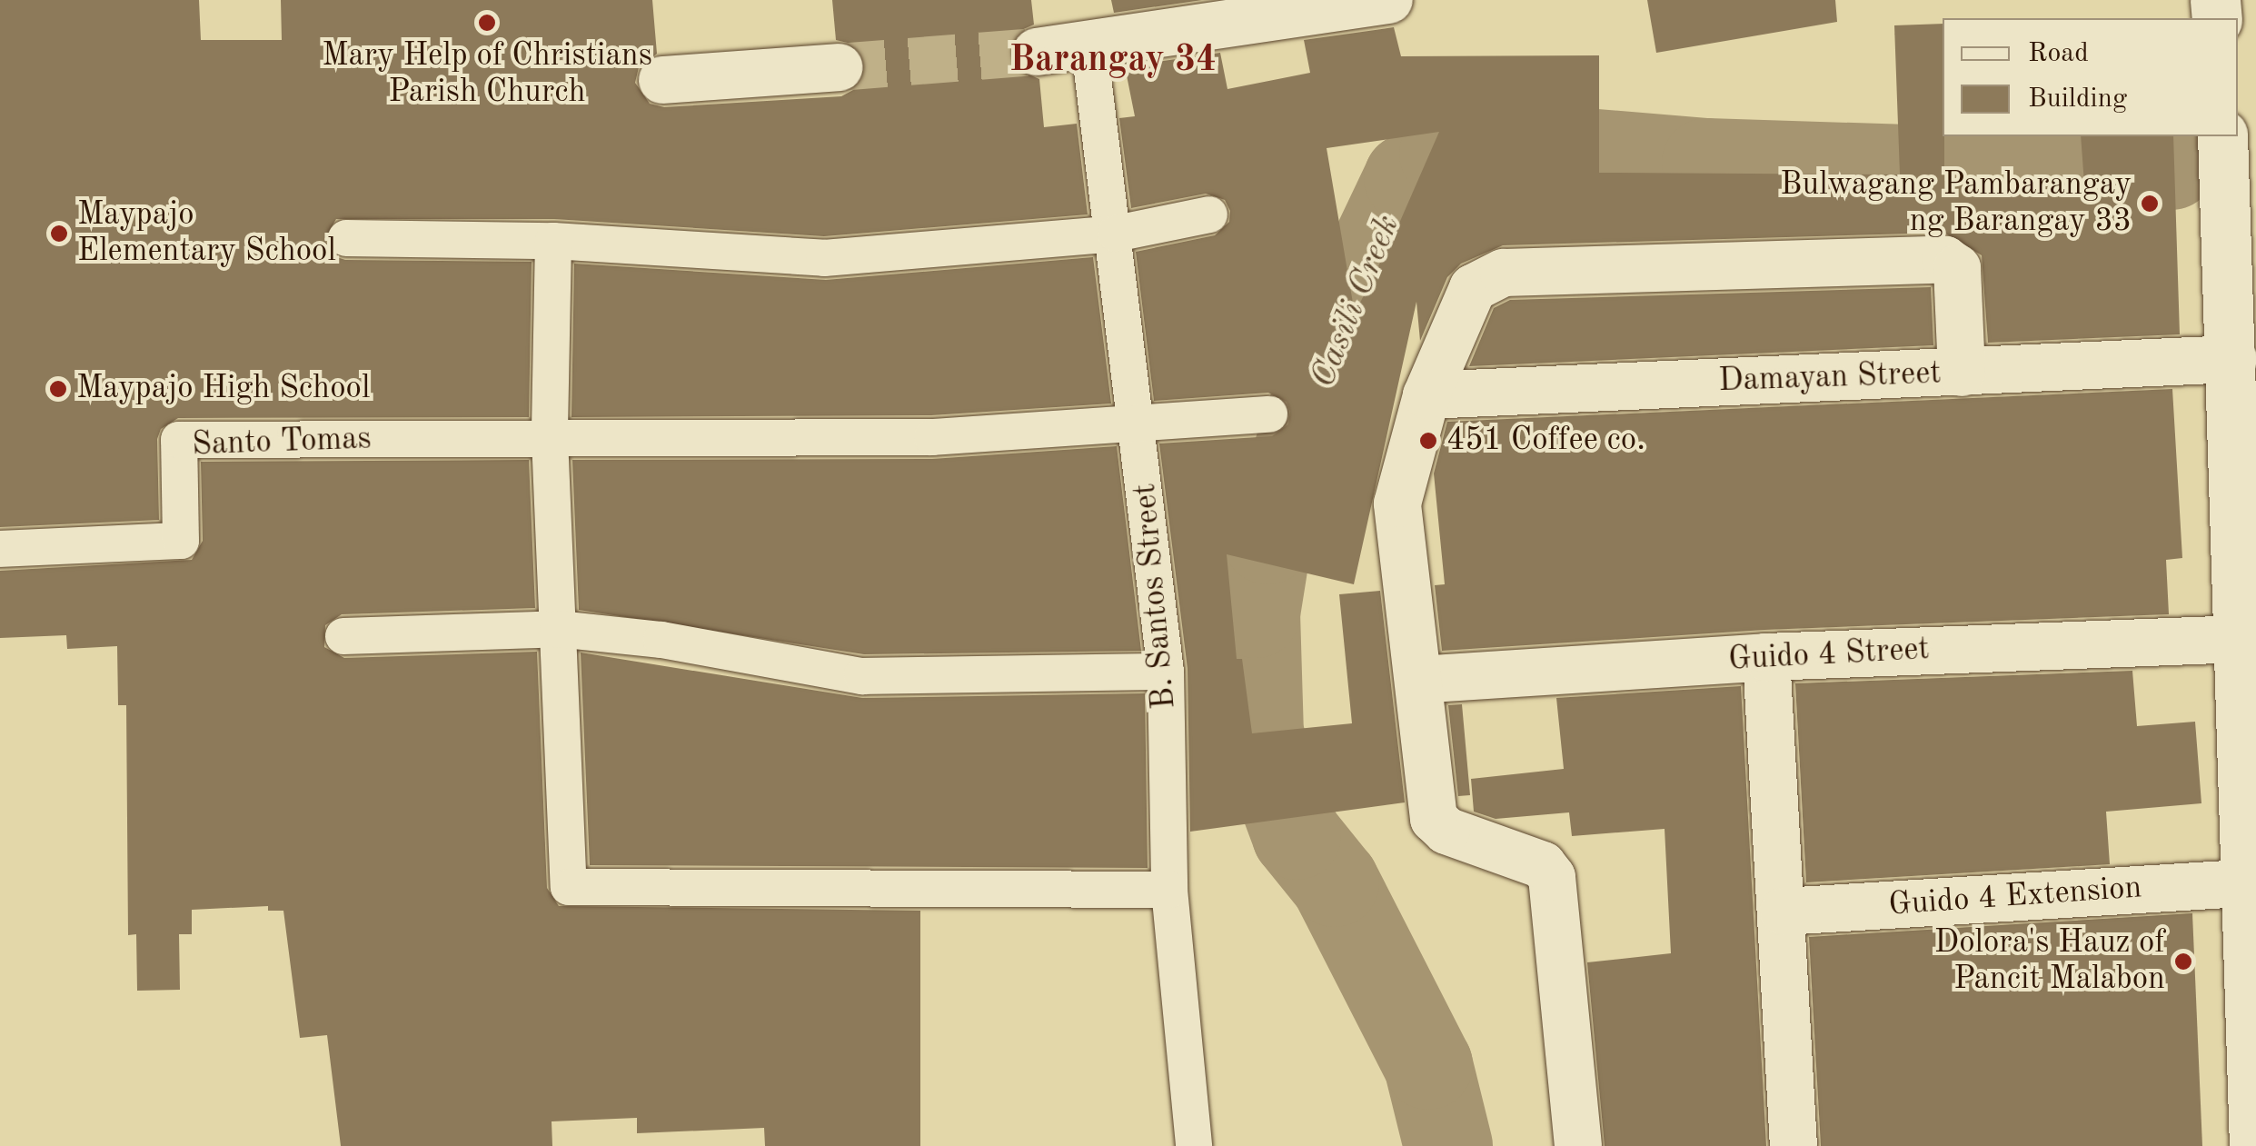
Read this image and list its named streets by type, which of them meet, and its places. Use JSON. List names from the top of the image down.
{
  "streets": {
    "street": [
      "Damayan Street",
      "Santo Tomas",
      "B. Santos Street",
      "Guido 4 Street",
      "Guido 4 Extension"
    ]
  },
  "districts": ["Barangay 34"],
  "water": ["Casili Creek"],
  "places": [
    "Mary Help of Christians Parish Church",
    "Bulwagang Pambarangay ng Barangay 33",
    "Maypajo Elementary School",
    "Maypajo High School",
    "451 Coffee co.",
    "Dolora's Hauz of Pancit Malabon"
  ],
  "legend": ["Road", "Building"]
}
